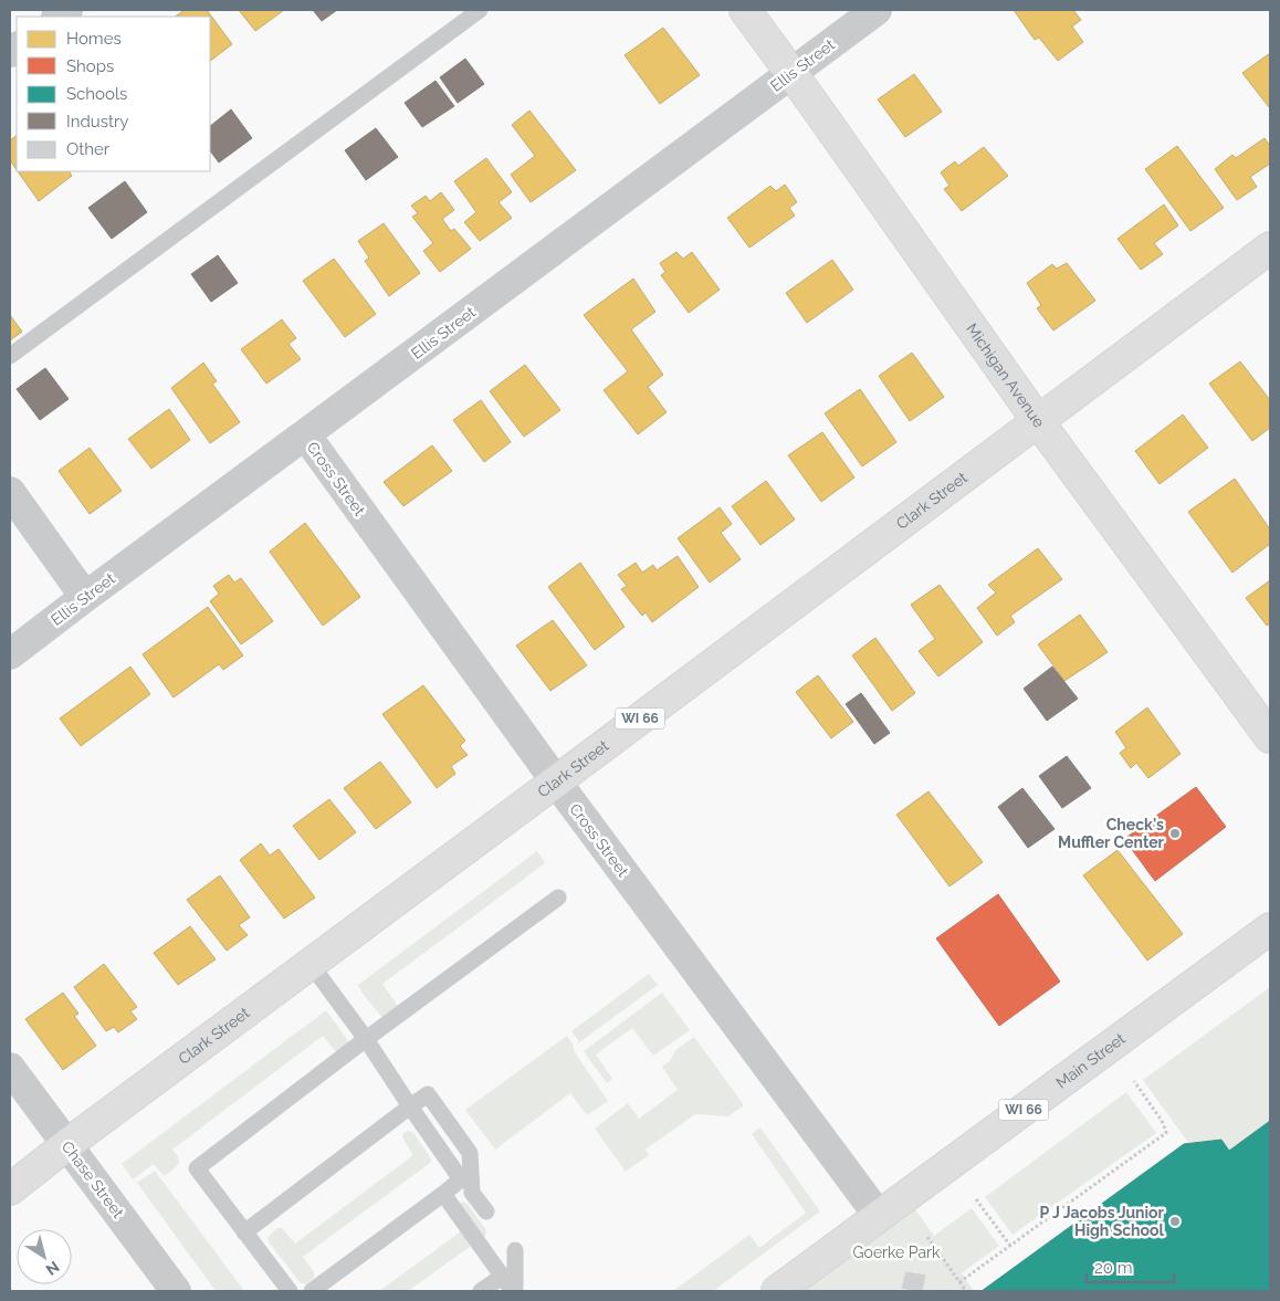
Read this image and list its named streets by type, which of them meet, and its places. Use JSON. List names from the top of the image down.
{
  "streets": {
    "main road": [
      "Michigan Avenue",
      "Clark Street",
      "WI 66",
      "Main Street"
    ],
    "street": ["Ellis Street", "Cross Street", "Chase Street"]
  },
  "crossings": [
    ["Ellis Street", "Michigan Avenue"],
    ["Ellis Street", "Cross Street"],
    ["Michigan Avenue", "Clark Street"],
    ["Cross Street", "Clark Street"],
    ["Cross Street", "Main Street"],
    ["Clark Street", "Chase Street"]
  ],
  "parks": ["Goerke Park"],
  "places": ["Check's Muffler Center", "P J Jacobs Junior High School"],
  "legend": [
    "Homes",
    "Shops",
    "Schools",
    "Industry",
    "Other"
  ],
  "scale_bar": "20 m",
  "north": "bottom right"
}
